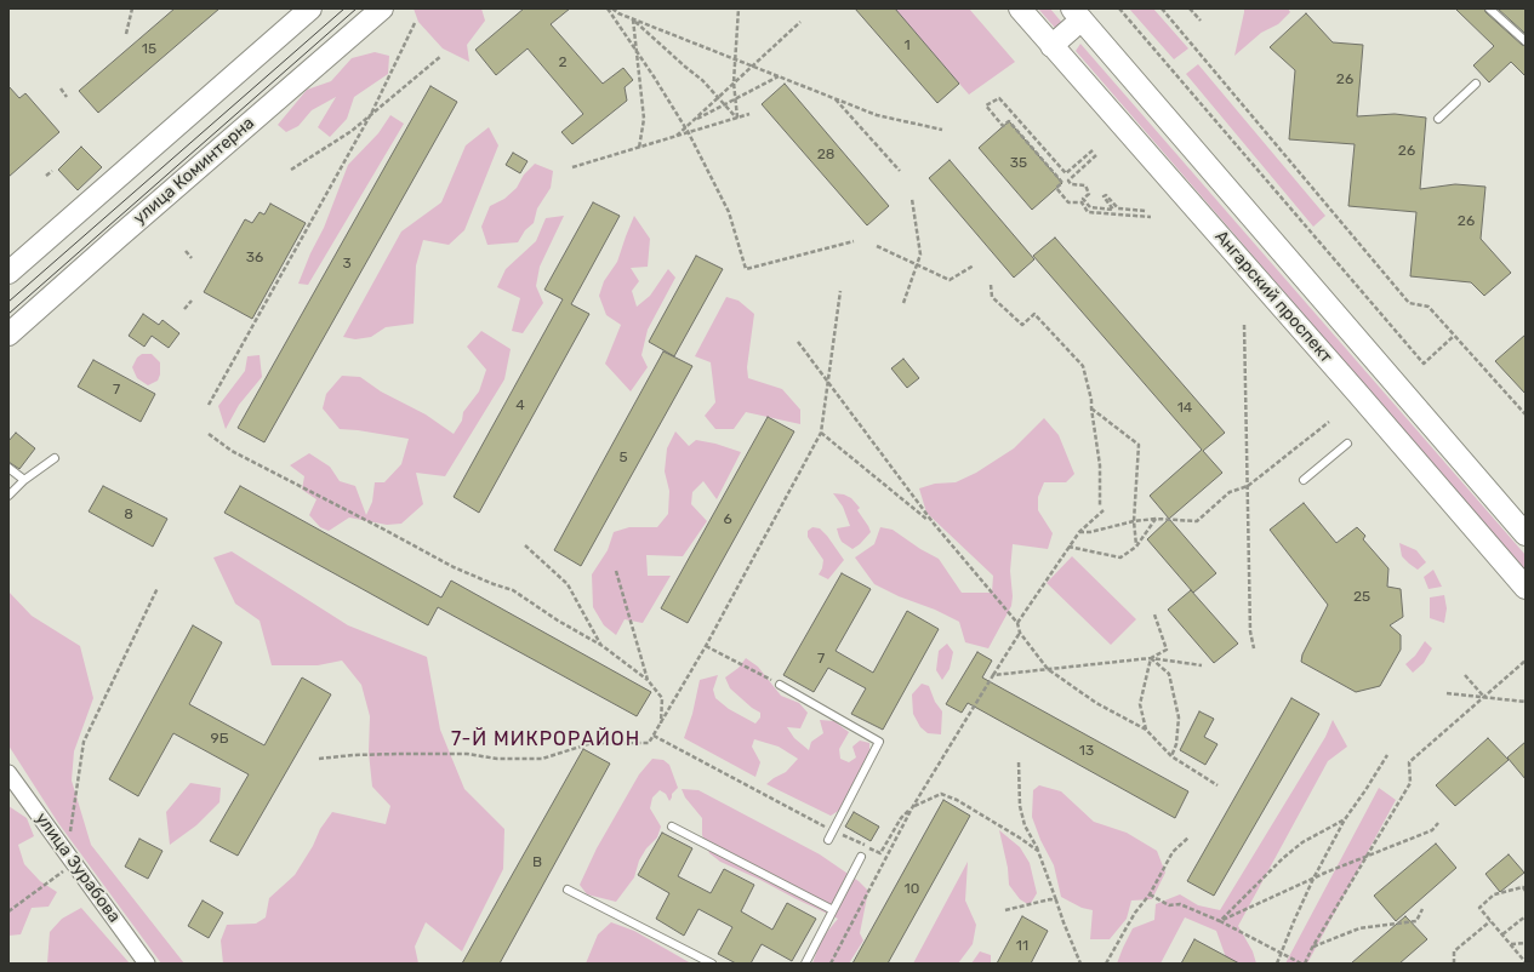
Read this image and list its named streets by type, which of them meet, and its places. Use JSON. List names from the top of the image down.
{
  "streets": {
    "street": ["улица Коминтерна", "Ангарский проспект", "улица Зурабова"]
  },
  "districts": ["7-Й МИКРОРАЙОН"],
  "house_numbers": [
    "1",
    "15",
    "2",
    "26",
    "26",
    "28",
    "35",
    "26",
    "36",
    "3",
    "7",
    "4",
    "14",
    "5",
    "8",
    "6",
    "25",
    "7",
    "9Б",
    "13",
    "В",
    "10",
    "11"
  ]
}
